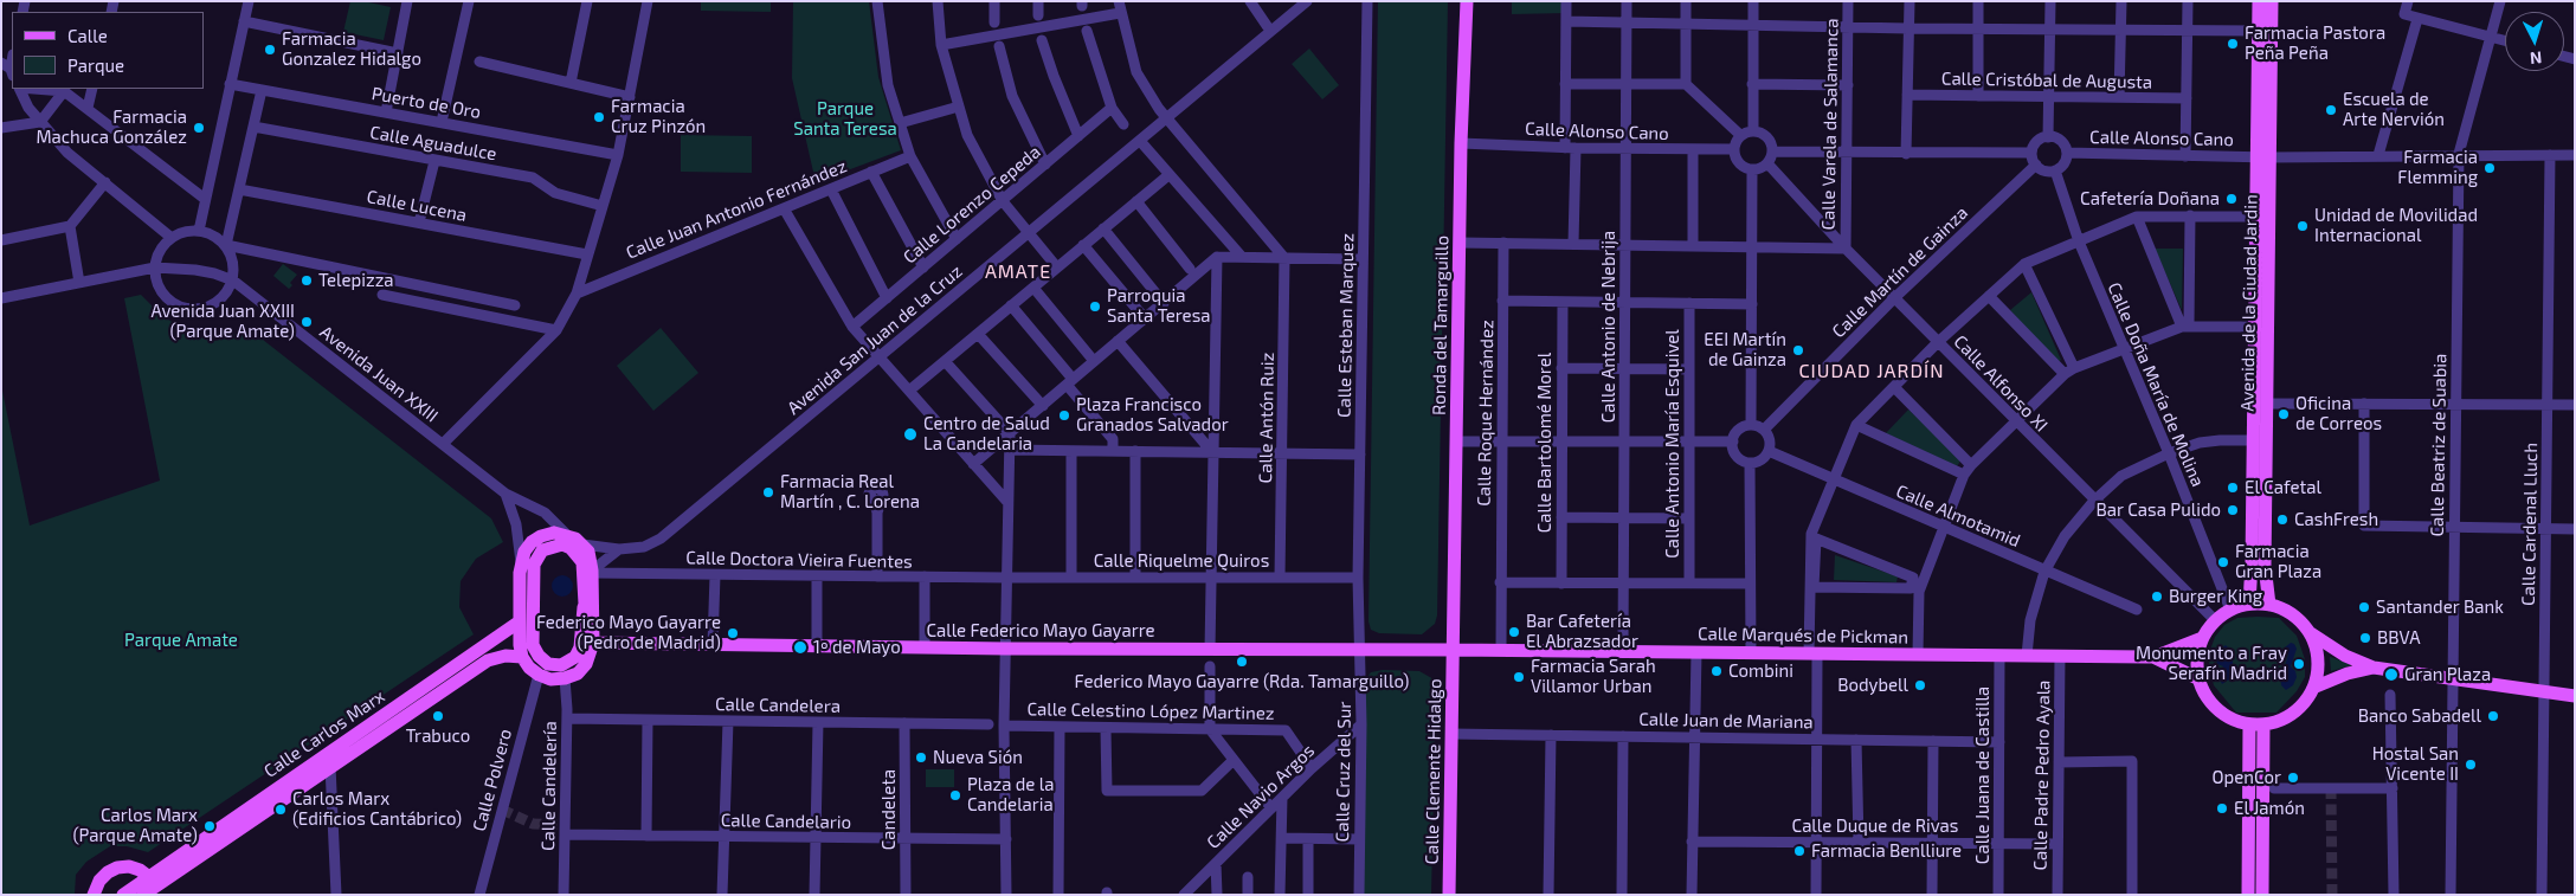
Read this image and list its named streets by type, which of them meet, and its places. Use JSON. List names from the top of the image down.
{
  "streets": {
    "main road": [
      "Avenida de la Ciudad Jardin",
      "Ronda del Tamarguillo",
      "Calle Federico Mayo Gayarre",
      "Calle Marqués de Pickman",
      "Calle Carlos Marx",
      "Calle Clemente Hidalgo"
    ],
    "street": [
      "Calle Cristóbal de Augusta",
      "Puerto de Oro",
      "Calle Varela de Salamanca",
      "Calle Alonso Cano",
      "Calle Aguadulce",
      "Calle Lorenzo Cepeda",
      "Calle Lucena",
      "Calle Juan Antonio Fernández",
      "Calle Martín de Gainza",
      "Calle Esteban Marquez",
      "Calle Antonio de Nebrija",
      "Avenida San Juan de la Cruz",
      "Avenida Juan XXIII",
      "Calle Alfonso XI",
      "Calle Doña María de Molina",
      "Calle Roque Hernández",
      "Calle Antón Ruiz",
      "Calle Bartolomé Morel",
      "Calle Antonio María Esquivel",
      "Calle Beatriz de Suabia",
      "Calle Almotamid",
      "Calle Cardenal Lluch",
      "Calle Doctora Vieira Fuentes",
      "Calle Riquelme Quiros",
      "Calle Candelera",
      "Calle Celestino López Martinez",
      "Calle Juan de Mariana",
      "Calle Cruz del Sur",
      "Calle Juana de Castilla",
      "Calle Padre Pedro Ayala",
      "Calle Polvero",
      "Calle Candelería",
      "Calle Navio Argos",
      "Candeleta",
      "Calle Candelario",
      "Calle Duque de Rivas"
    ]
  },
  "crossings": [
    ["Calle Varela de Salamanca", "Calle Alfonso XI"],
    ["Calle Alonso Cano", "Calle Martín de Gainza"],
    ["Calle Alonso Cano", "Avenida de la Ciudad Jardin"],
    ["Calle Alonso Cano", "Ronda del Tamarguillo"],
    ["Calle Alonso Cano", "Calle Antonio de Nebrija"],
    ["Calle Alonso Cano", "Calle Alfonso XI"],
    ["Calle Alonso Cano", "Calle Doña María de Molina"],
    ["Calle Alonso Cano", "Calle Beatriz de Suabia"],
    ["Calle Alonso Cano", "Calle Cardenal Lluch"],
    ["Calle Martín de Gainza", "Calle Alfonso XI"],
    ["Calle Martín de Gainza", "Calle Doña María de Molina"],
    ["Calle Martín de Gainza", "Calle Almotamid"],
    ["Avenida de la Ciudad Jardin", "Calle Alfonso XI"],
    ["Avenida de la Ciudad Jardin", "Calle Doña María de Molina"],
    ["Calle Esteban Marquez", "Calle Riquelme Quiros"],
    ["Calle Esteban Marquez", "Calle Federico Mayo Gayarre"],
    ["Calle Esteban Marquez", "Calle Cruz del Sur"],
    ["Ronda del Tamarguillo", "Calle Federico Mayo Gayarre"],
    ["Ronda del Tamarguillo", "Calle Marqués de Pickman"],
    ["Ronda del Tamarguillo", "Calle Clemente Hidalgo"],
    ["Calle Antonio de Nebrija", "Calle Marqués de Pickman"],
    ["Calle Alfonso XI", "Calle Doña María de Molina"],
    ["Calle Roque Hernández", "Calle Marqués de Pickman"],
    ["Calle Antón Ruiz", "Calle Riquelme Quiros"],
    ["Calle Doctora Vieira Fuentes", "Calle Riquelme Quiros"],
    ["Calle Federico Mayo Gayarre", "Calle Marqués de Pickman"],
    ["Calle Federico Mayo Gayarre", "Calle Cruz del Sur"],
    ["Calle Federico Mayo Gayarre", "Calle Clemente Hidalgo"],
    ["Calle Marqués de Pickman", "Calle Clemente Hidalgo"],
    ["Calle Marqués de Pickman", "Calle Juana de Castilla"],
    ["Calle Marqués de Pickman", "Calle Padre Pedro Ayala"],
    ["Calle Candelera", "Calle Candelería"],
    ["Calle Candelera", "Candeleta"],
    ["Calle Celestino López Martinez", "Calle Navio Argos"],
    ["Calle Juan de Mariana", "Calle Clemente Hidalgo"],
    ["Calle Juan de Mariana", "Calle Juana de Castilla"],
    ["Calle Cruz del Sur", "Calle Navio Argos"],
    ["Calle Juana de Castilla", "Calle Duque de Rivas"],
    ["Calle Padre Pedro Ayala", "Calle Duque de Rivas"],
    ["Calle Candelería", "Calle Candelario"],
    ["Candeleta", "Calle Candelario"]
  ],
  "districts": ["AMATE", "CIUDAD JARDÍN"],
  "parks": ["Parque Santa Teresa", "Parque Amate"],
  "places": [
    "Farmacia Pastora Peña Peña",
    "Farmacia Gonzalez Hidalgo",
    "Escuela de Arte Nervión",
    "Farmacia Cruz Pinzón",
    "Farmacia Machuca González",
    "Farmacia Flemming",
    "Cafetería Doñana",
    "Unidad de Movilidad Internacional",
    "Telepizza",
    "Parroquia Santa Teresa",
    "Avenida Juan XXIII (Parque Amate)",
    "EEI Martín de Gainza",
    "Oficina de Correos",
    "Plaza Francisco Granados Salvador",
    "Centro de Salud La Candelaria",
    "El Cafetal",
    "Farmacia Real Martín , C. Lorena",
    "Bar Casa Pulido",
    "CashFresh",
    "Farmacia Gran Plaza",
    "Burger King",
    "Santander Bank",
    "Bar Cafetería El Abrazsador",
    "Federico Mayo Gayarre (Pedro de Madrid)",
    "BBVA",
    "1º de Mayo",
    "Federico Mayo Gayarre (Rda. Tamarguillo)",
    "Monumento a Fray Serafín Madrid",
    "Combini",
    "Gran Plaza",
    "Farmacia Sarah Villamor Urban",
    "Bodybell",
    "Trabuco",
    "Banco Sabadell",
    "Nueva Sión",
    "Hostal San Vicente II",
    "OpenCor",
    "Plaza de la Candelaria",
    "El Jamón",
    "Carlos Marx (Edificios Cantábrico)",
    "Carlos Marx (Parque Amate)",
    "Farmacia Benlliure"
  ],
  "legend": ["Calle", "Parque"],
  "north": "bottom"
}
